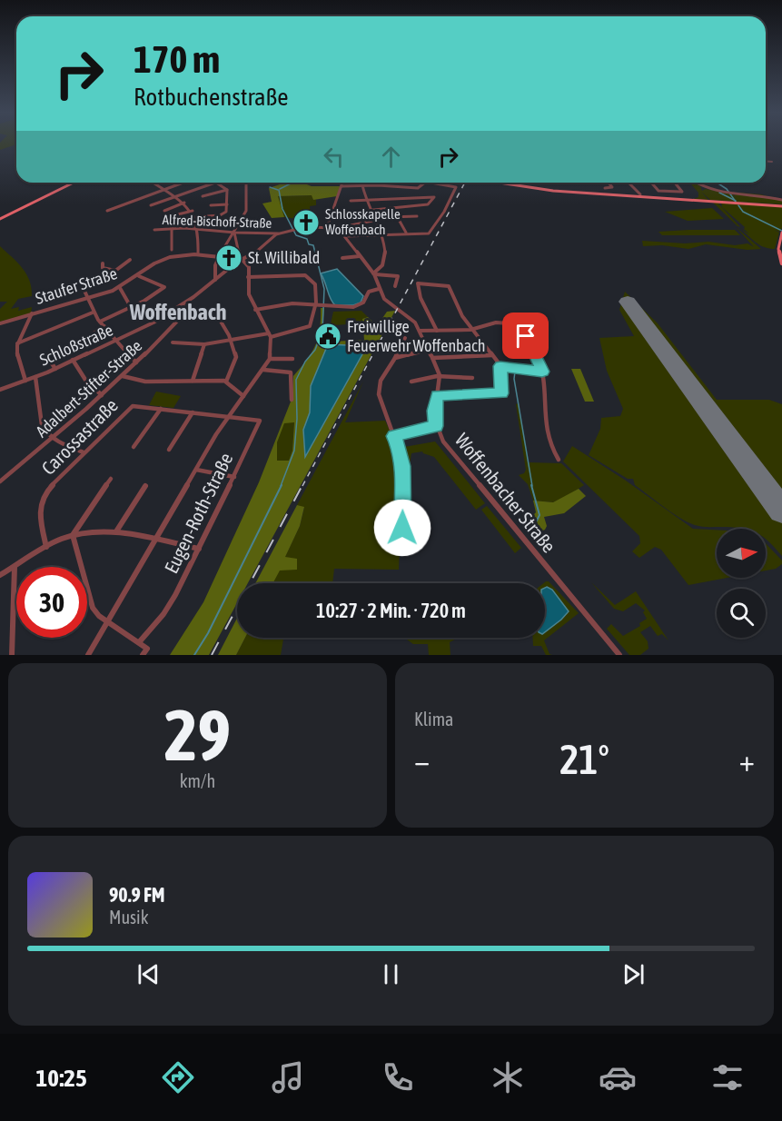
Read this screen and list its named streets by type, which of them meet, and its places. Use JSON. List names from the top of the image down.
{
  "streets": {
    "street": [
      "Alfred-Bischoff-Straße",
      "Staufer Straße",
      "Schloßstraße",
      "Adalbert-Stifter-Straße",
      "Carossastraße",
      "Woffenbacher Straße",
      "Eugen-Roth-Straße"
    ]
  },
  "crossings": [
    ["Alfred-Bischoff-Straße", "Schloßstraße"],
    ["Carossastraße", "Eugen-Roth-Straße"]
  ],
  "districts": ["Woffenbach"],
  "places": {
    "church": ["Schlosskapelle Woffenbach", "St. Willibald"],
    "public building": ["Freiwillige Feuerwehr Woffenbach"]
  },
  "north": "right",
  "page": {
    "turn": ["170 m", "Rotbuchenstraße"],
    "limit": "30",
    "trip": "10:27 · 2 Min. · 720 m",
    "tile": [
      ["29", "km/h"],
      "Klima"
    ],
    "heat": ["−", "21°", "+"],
    "song": ["90.9 FM", "Musik"],
    "tabs": "10:25"
  }
}
